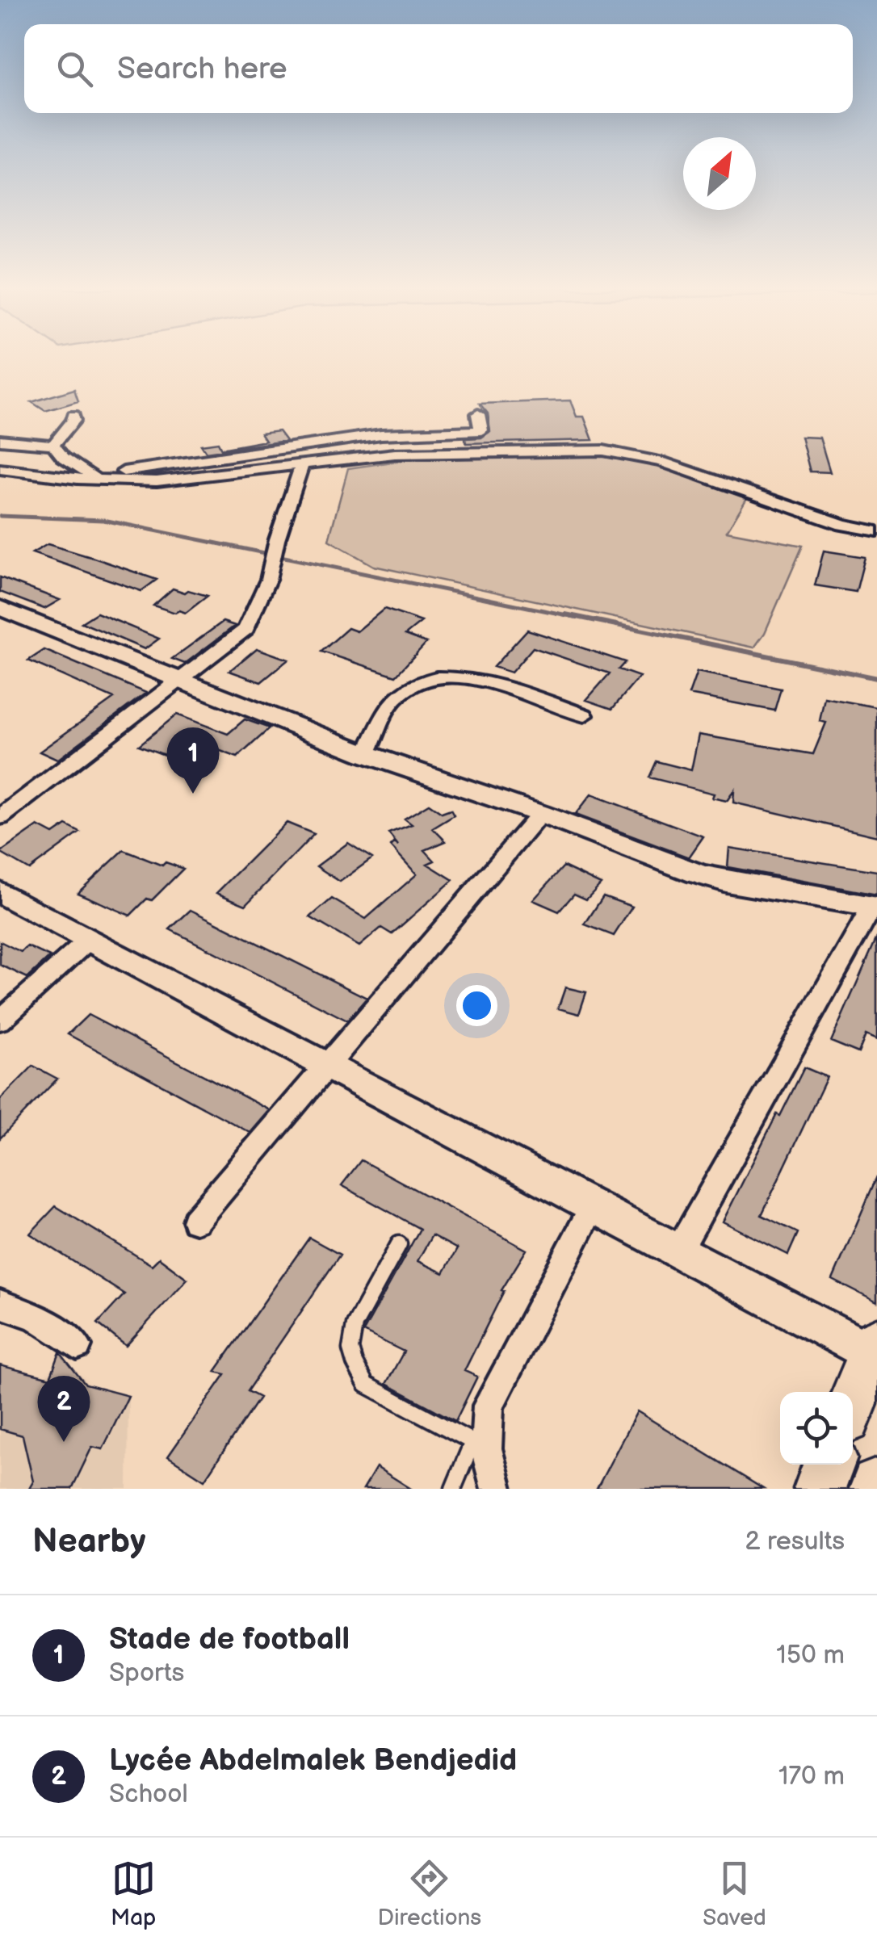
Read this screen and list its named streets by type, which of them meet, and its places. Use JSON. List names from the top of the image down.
{
  "north": "top right",
  "page": {
    "search": "Search here",
    "pins": ["1", "2"],
    "heading": ["Nearby", "2 results"],
    "list": [
      {
        "mark": "1",
        "name": "Stade de football",
        "note": "Sports",
        "value": "150 m"
      },
      {
        "mark": "2",
        "name": "Lycée Abdelmalek Bendjedid",
        "note": "School",
        "value": "170 m"
      }
    ],
    "nav": ["Map", "Directions", "Saved"]
  }
}
